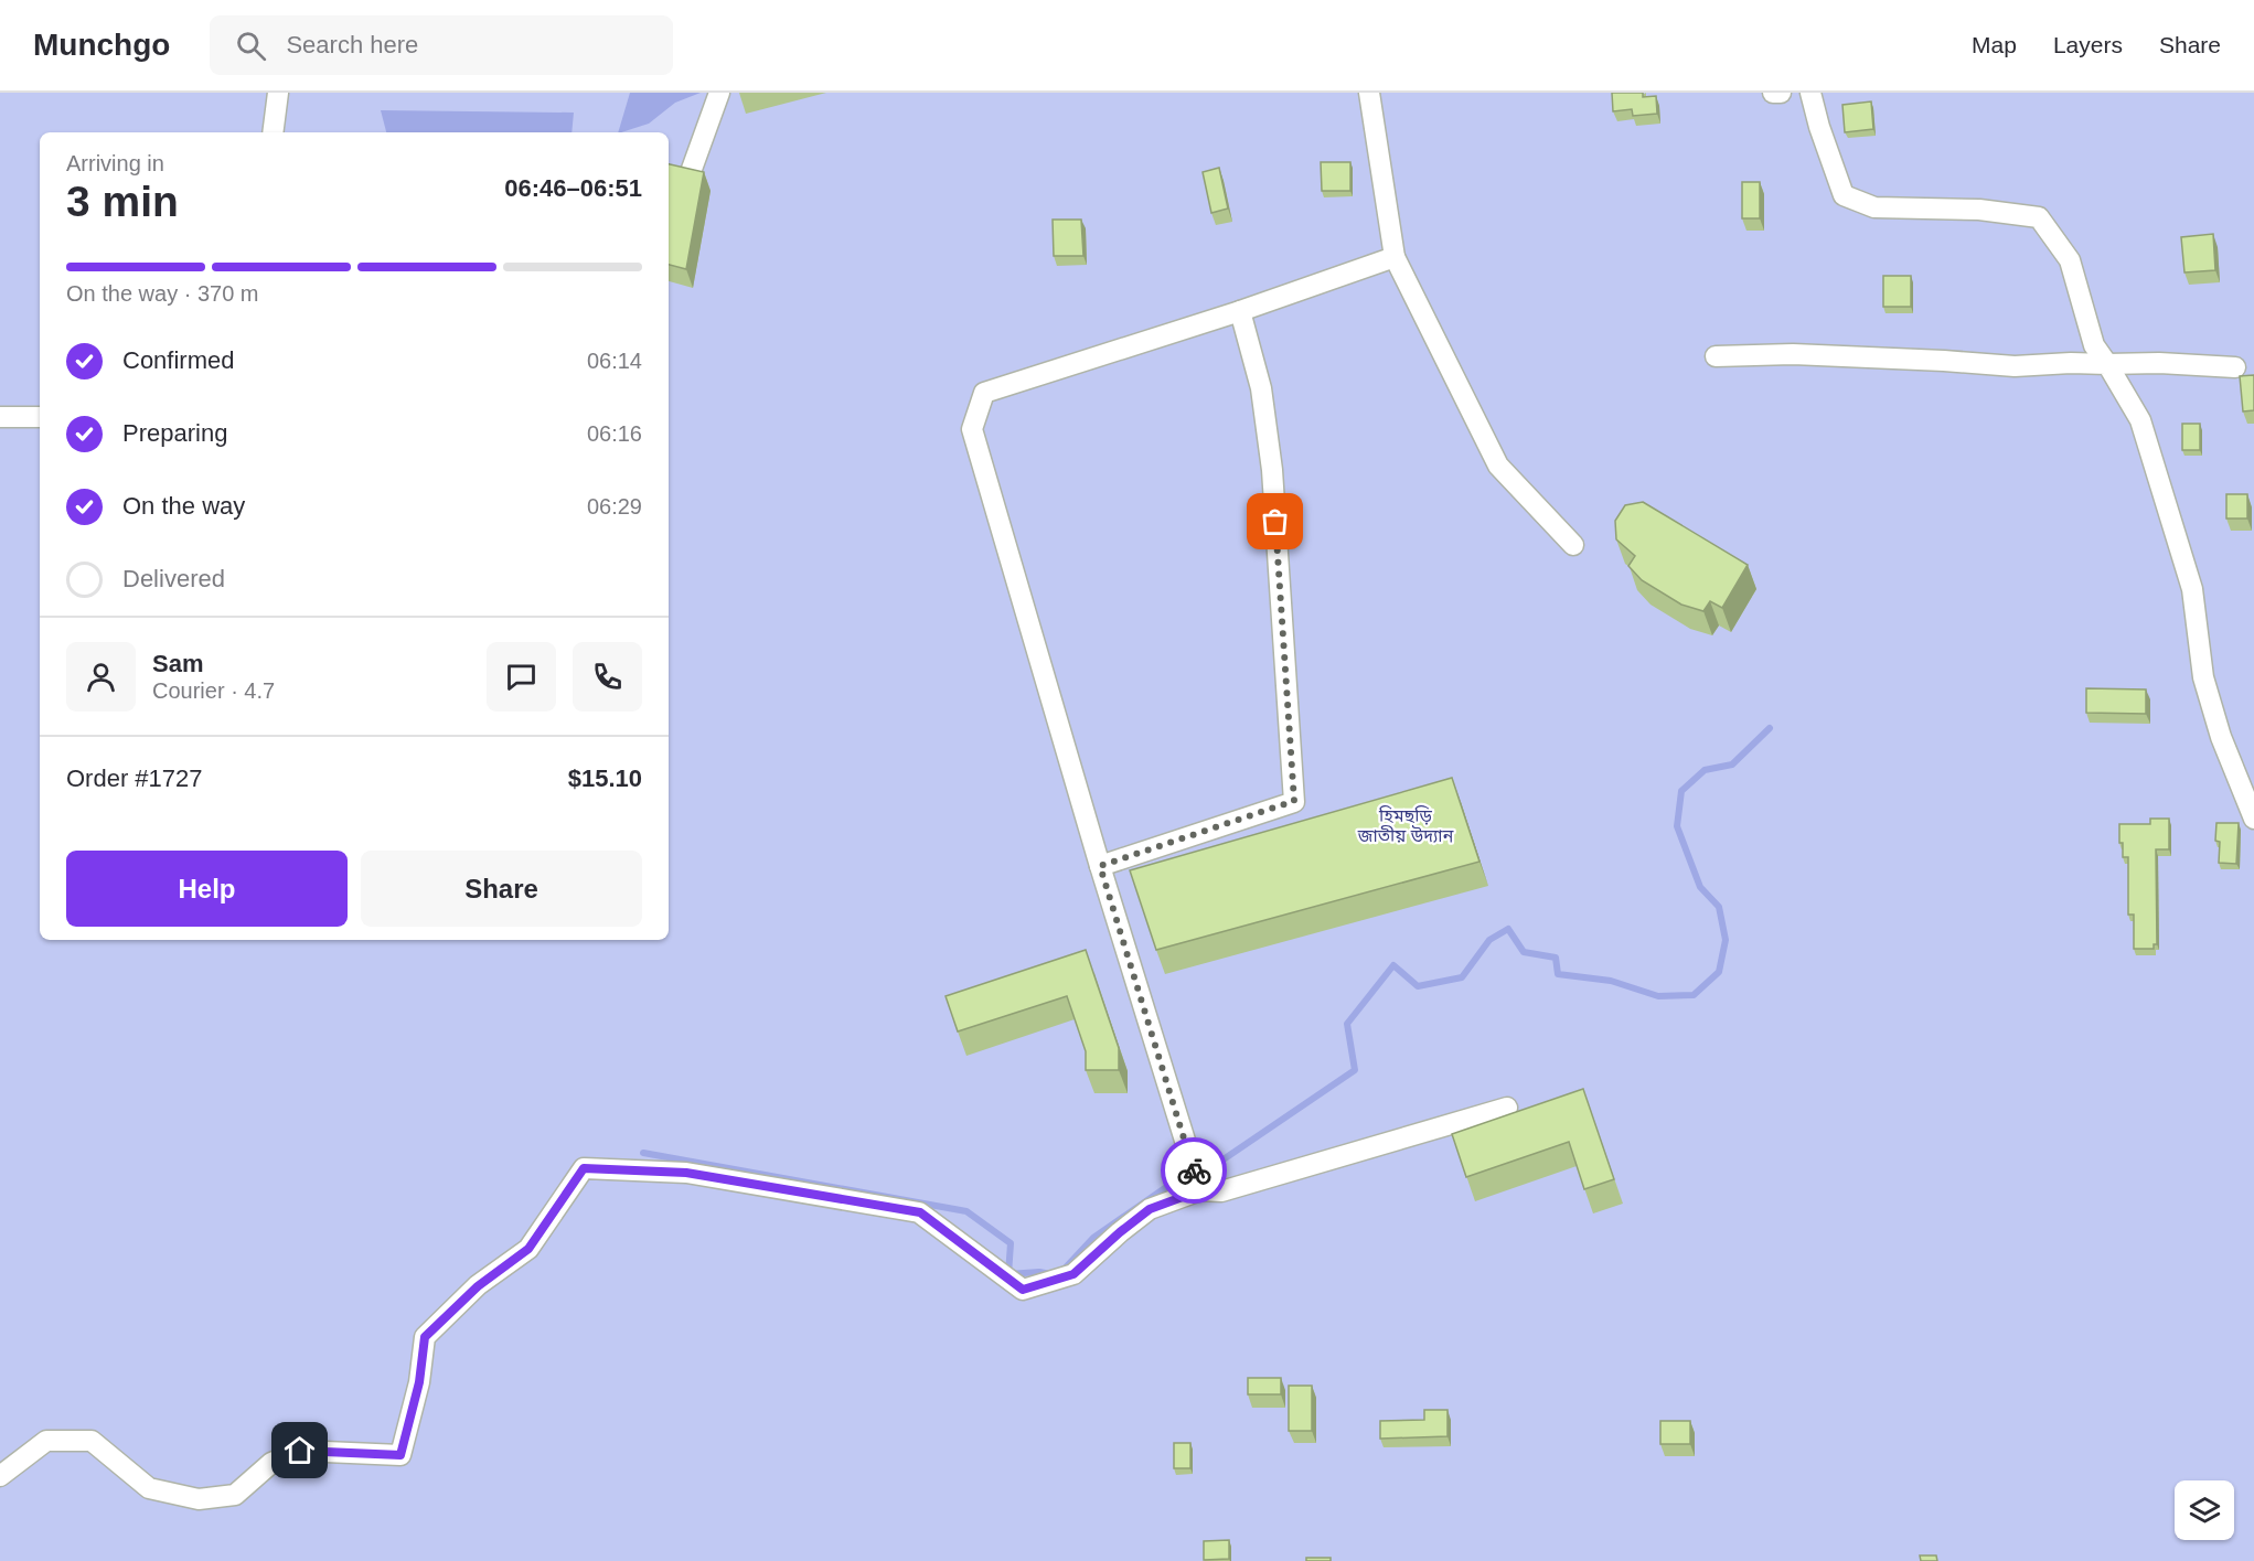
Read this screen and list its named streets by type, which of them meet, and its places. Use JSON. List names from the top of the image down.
{
  "parks": ["হিমছড়ি জাতীয় উদ্যান"],
  "page": {
    "header": "Munchgo",
    "search": "Search here",
    "nav": ["Map", "Layers", "Share"],
    "heading": ["3 min", "Arriving in", "06:46–06:51"],
    "panel": [
      "Sam",
      "Courier · 4.7",
      "Order #1727",
      "$15.10"
    ],
    "bar": "On the way · 370 m",
    "list": [
      ["Confirmed", "06:14"],
      ["Preparing", "06:16"],
      ["On the way", "06:29"],
      "Delivered"
    ],
    "buttons": ["Help", "Share"]
  }
}
